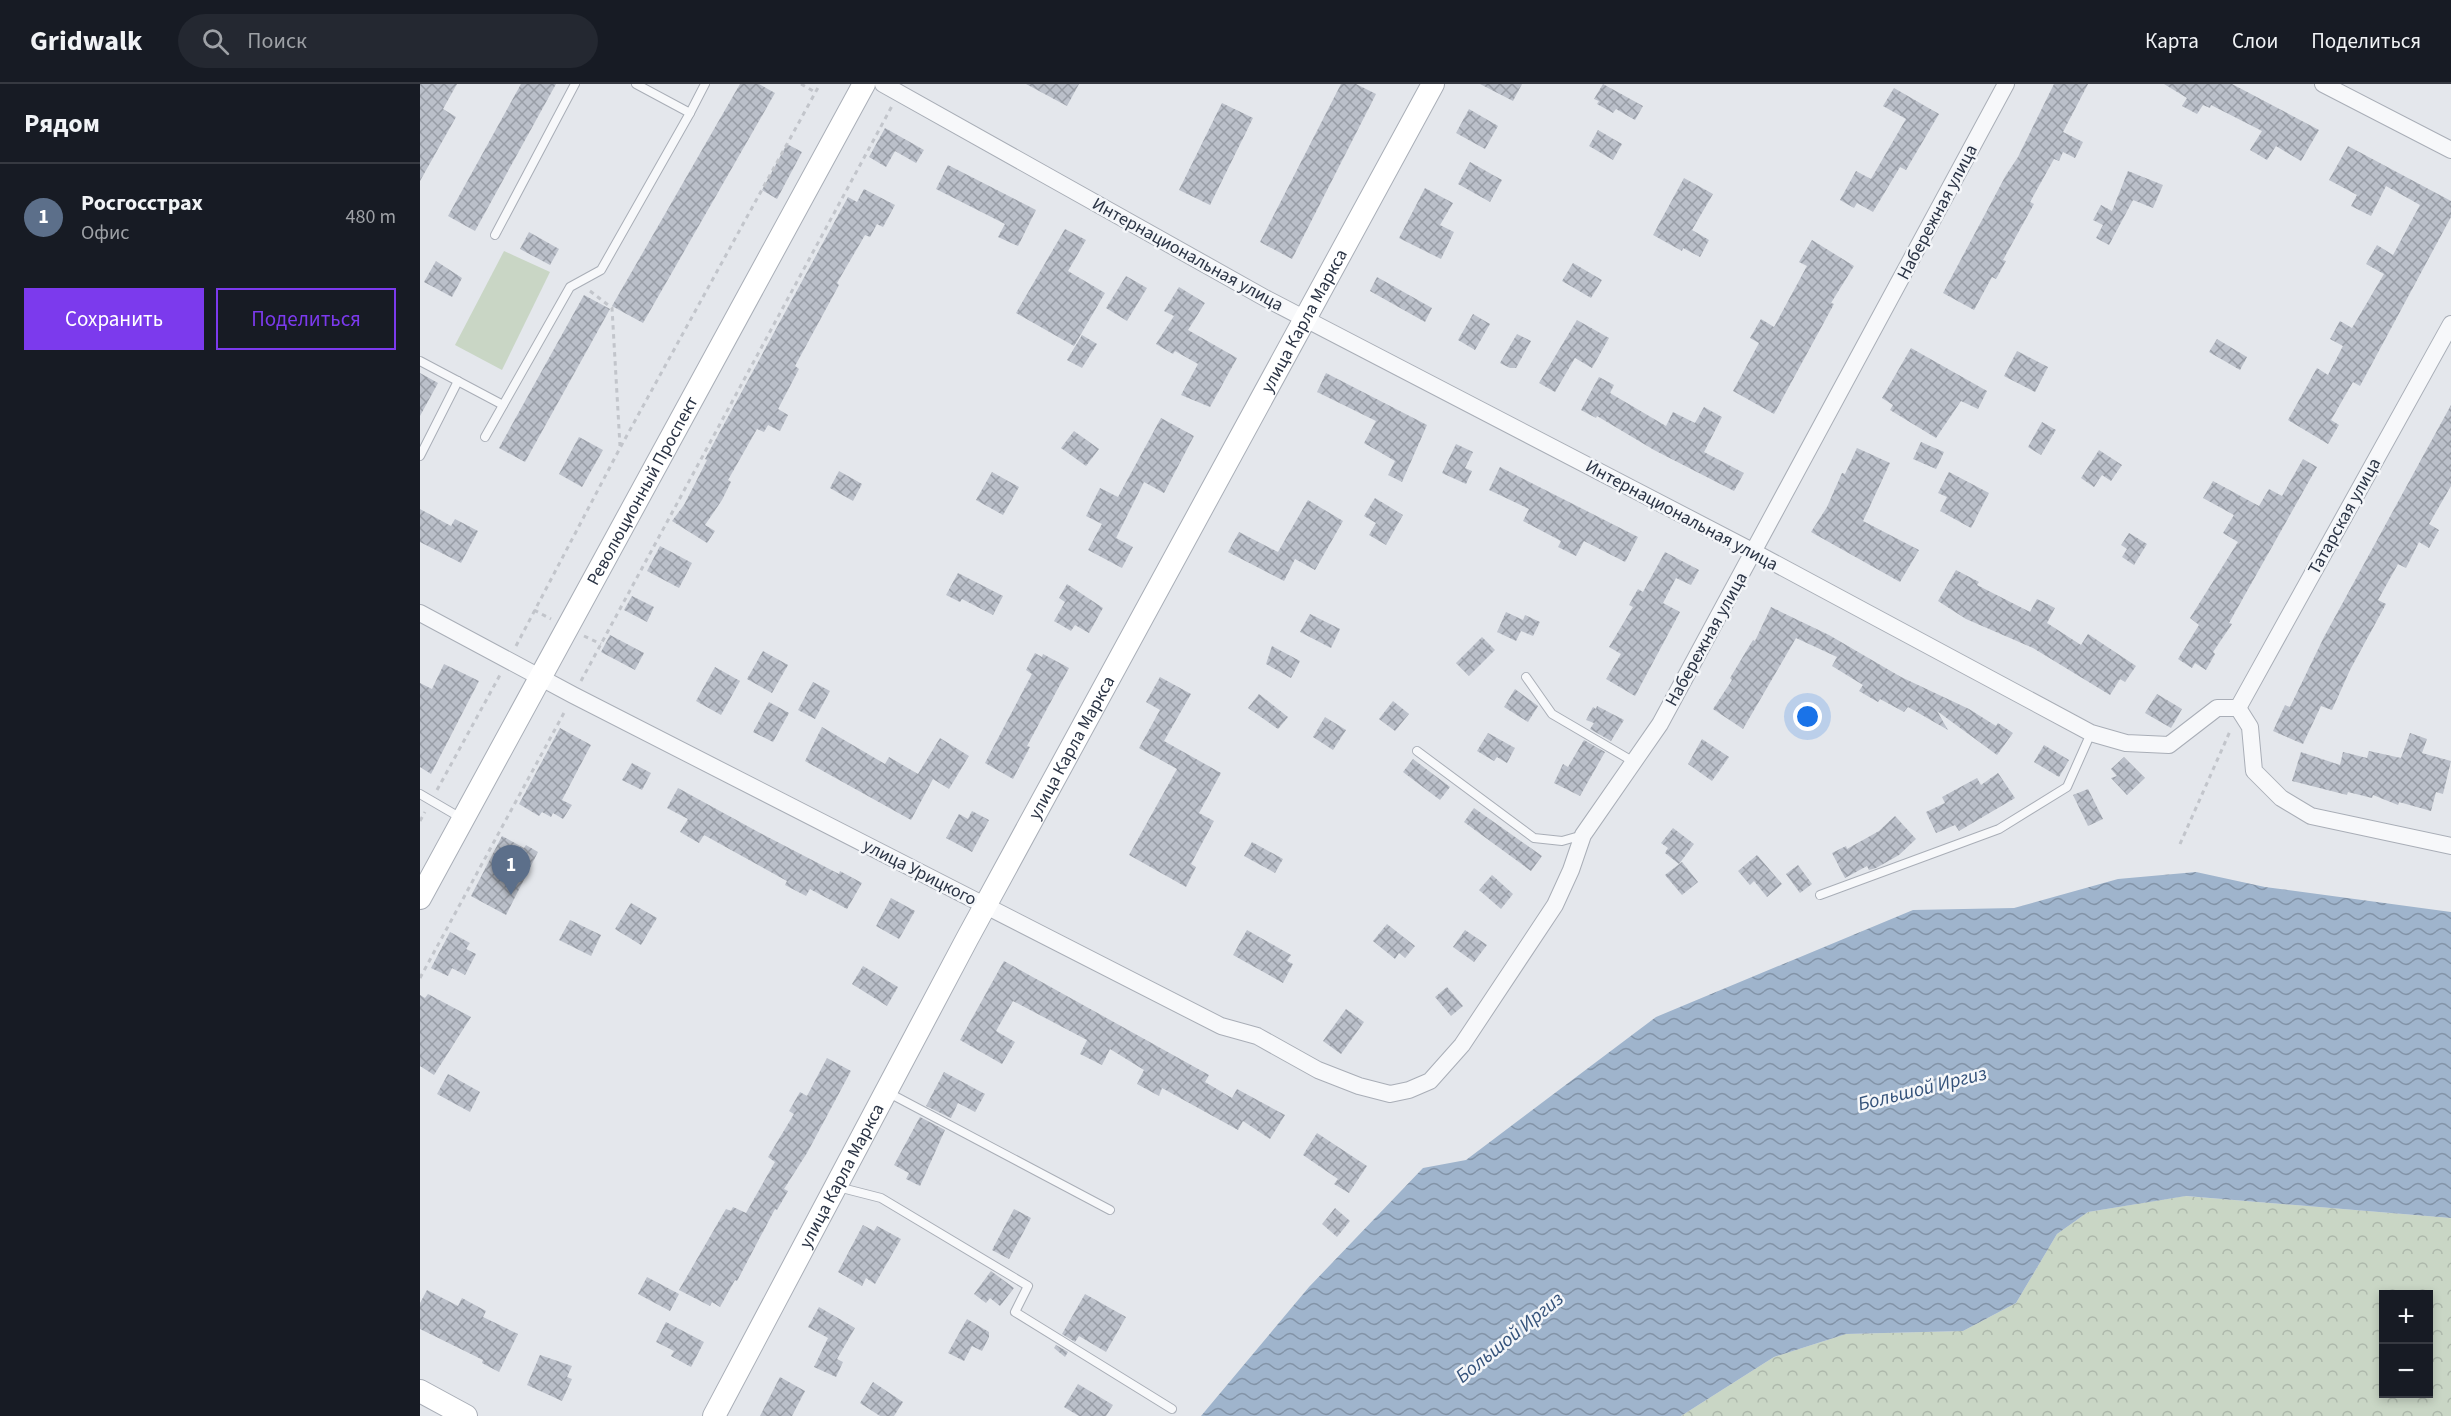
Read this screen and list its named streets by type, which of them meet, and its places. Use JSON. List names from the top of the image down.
{
  "streets": {
    "main road": ["улица Карла Маркса", "Революционный Проспект"],
    "street": [
      "Набережная улица",
      "Интернациональная улица",
      "Татарская улица",
      "улица Урицкого"
    ]
  },
  "crossings": [
    ["Набережная улица", "Интернациональная улица"],
    ["Набережная улица", "улица Урицкого"],
    ["Интернациональная улица", "улица Карла Маркса"],
    ["Интернациональная улица", "Татарская улица"],
    ["улица Карла Маркса", "улица Урицкого"],
    ["Революционный Проспект", "улица Урицкого"]
  ],
  "water": ["Большой Иргиз"],
  "page": {
    "header": "Gridwalk",
    "search": "Поиск",
    "nav": ["Карта", "Слои", "Поделиться"],
    "heading": "Рядом",
    "list": [
      {
        "mark": "1",
        "name": "Росгосстрах",
        "note": "Офис",
        "value": "480 m"
      }
    ],
    "buttons": ["Сохранить", "Поделиться"],
    "pins": "1",
    "map_buttons": ["+", "−"]
  }
}
